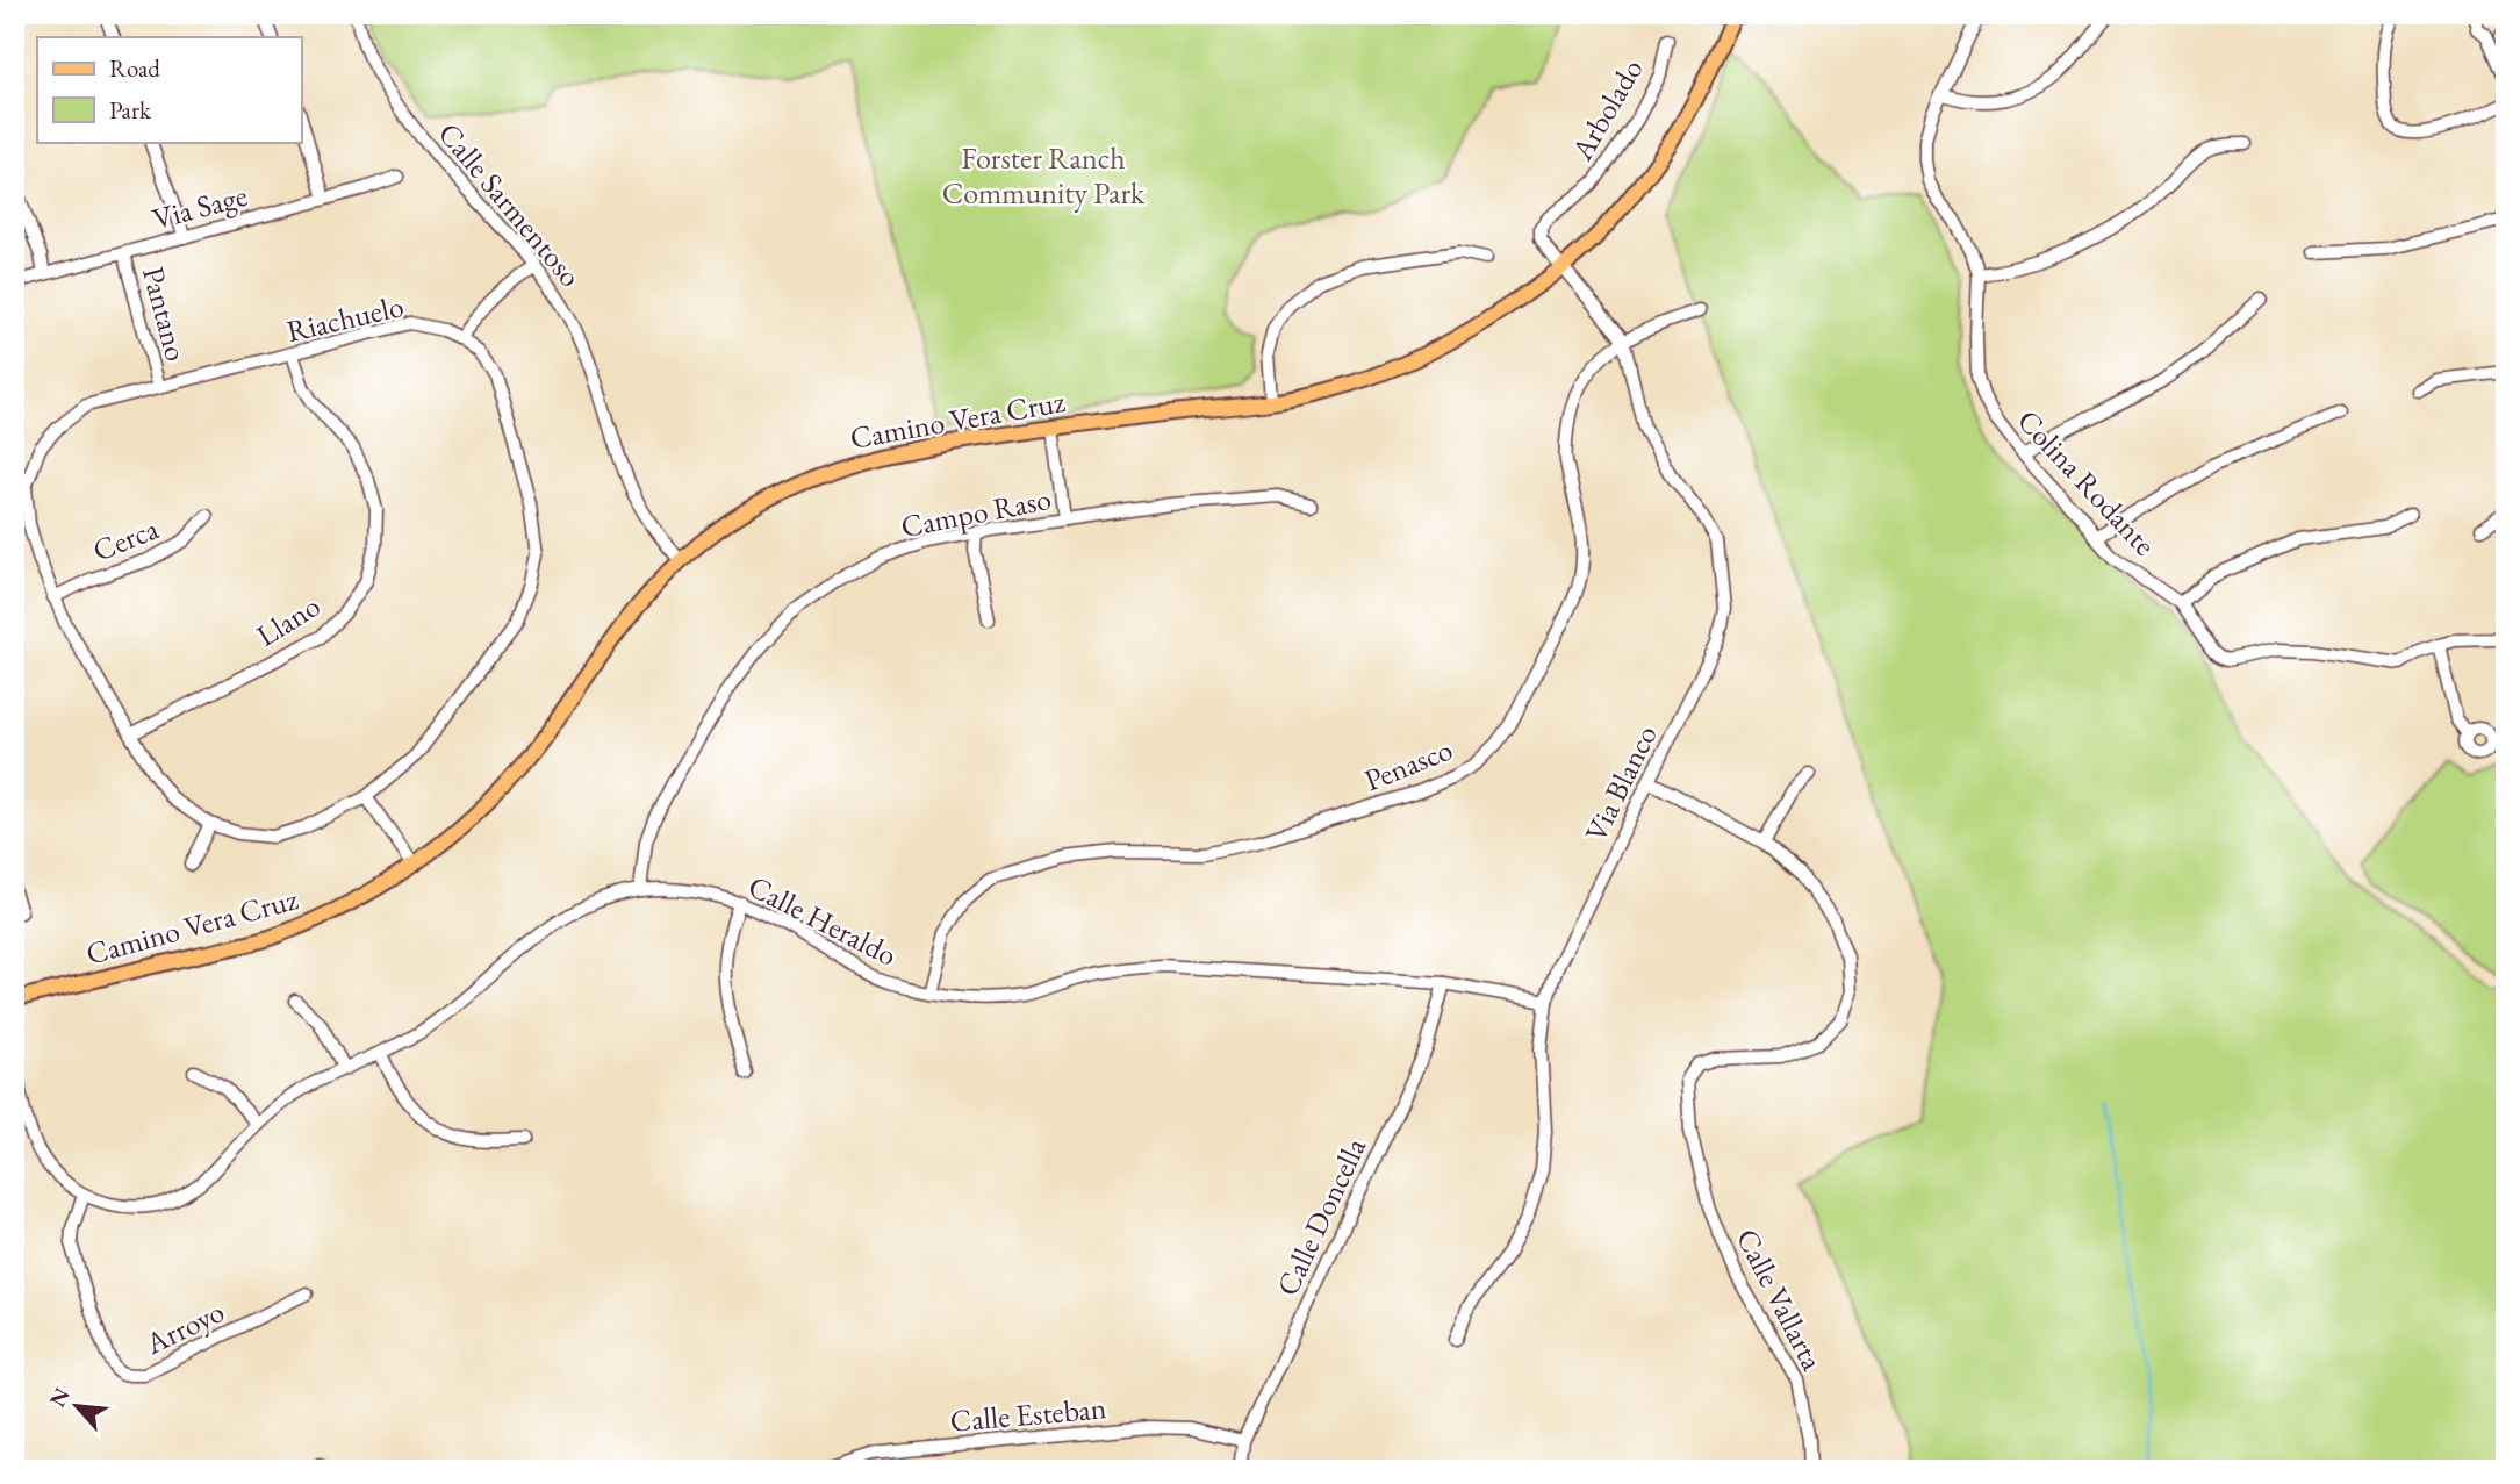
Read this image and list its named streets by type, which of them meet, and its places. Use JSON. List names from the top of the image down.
{
  "streets": {
    "main road": ["Camino Vera Cruz"],
    "street": [
      "Arbolado",
      "Calle Sarmentoso",
      "Via Sage",
      "Pantano",
      "Riachuelo",
      "Colina Rodante",
      "Campo Raso",
      "Cerca",
      "Llano",
      "Penasco",
      "Via Blanco",
      "Calle Heraldo",
      "Calle Doncella",
      "Calle Vallarta",
      "Arroyo",
      "Calle Esteban"
    ]
  },
  "crossings": [
    ["Arbolado", "Camino Vera Cruz"],
    ["Arbolado", "Via Blanco"],
    ["Calle Sarmentoso", "Camino Vera Cruz"],
    ["Via Sage", "Pantano"],
    ["Pantano", "Riachuelo"],
    ["Riachuelo", "Cerca"],
    ["Riachuelo", "Llano"],
    ["Camino Vera Cruz", "Via Blanco"],
    ["Campo Raso", "Calle Heraldo"],
    ["Penasco", "Via Blanco"],
    ["Penasco", "Calle Heraldo"],
    ["Via Blanco", "Calle Heraldo"],
    ["Via Blanco", "Calle Vallarta"],
    ["Calle Heraldo", "Calle Doncella"],
    ["Calle Heraldo", "Arroyo"],
    ["Calle Doncella", "Calle Esteban"]
  ],
  "parks": ["Forster Ranch Community Park"],
  "legend": ["Road", "Park"],
  "north": "top left"
}
